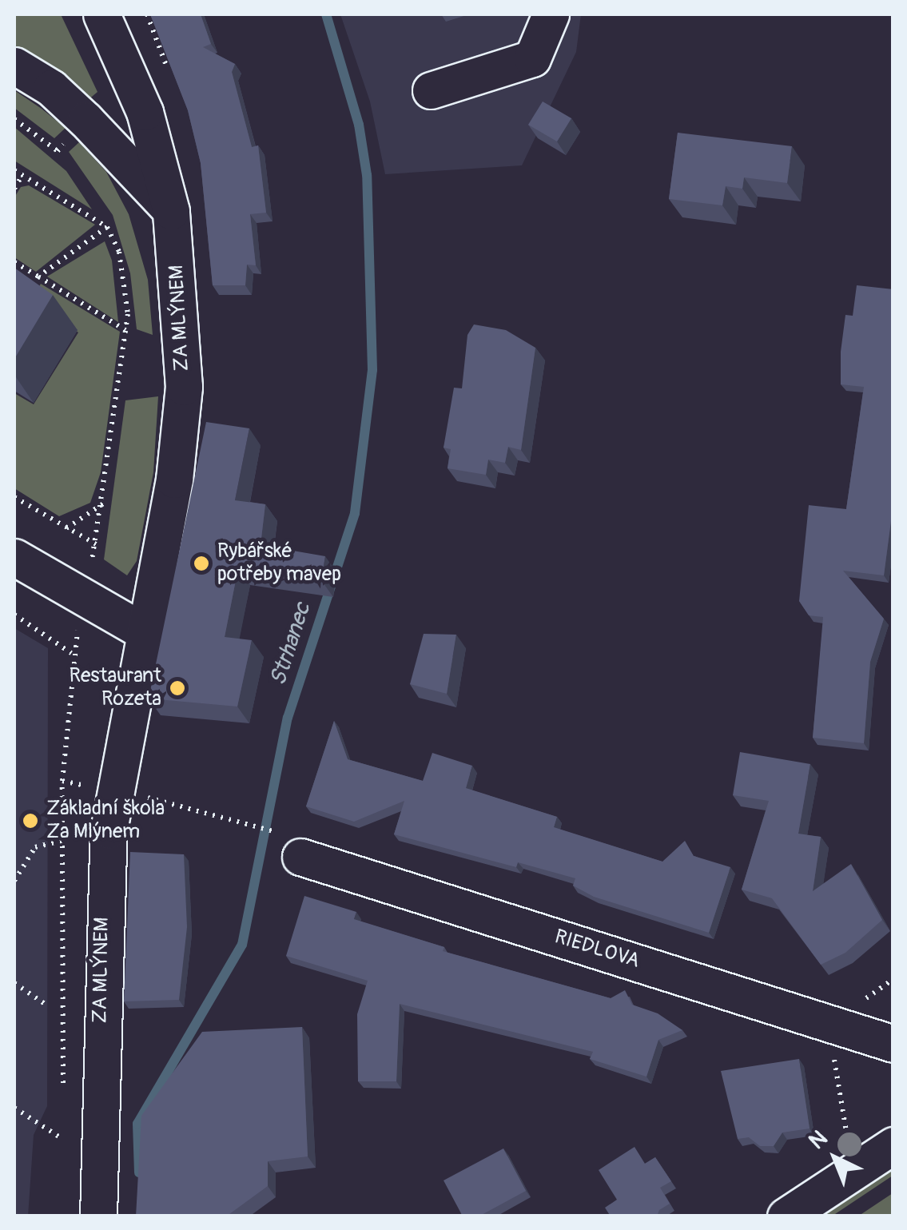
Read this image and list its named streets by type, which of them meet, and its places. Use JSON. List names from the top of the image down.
{
  "streets": {
    "street": ["ZA MLÝNEM", "RIEDLOVA"]
  },
  "water": ["Strhanec"],
  "places": ["Rybářské potřeby mavep", "Restaurant Rozeta", "Základní škola Za Mlýnem"],
  "north": "top left"
}
